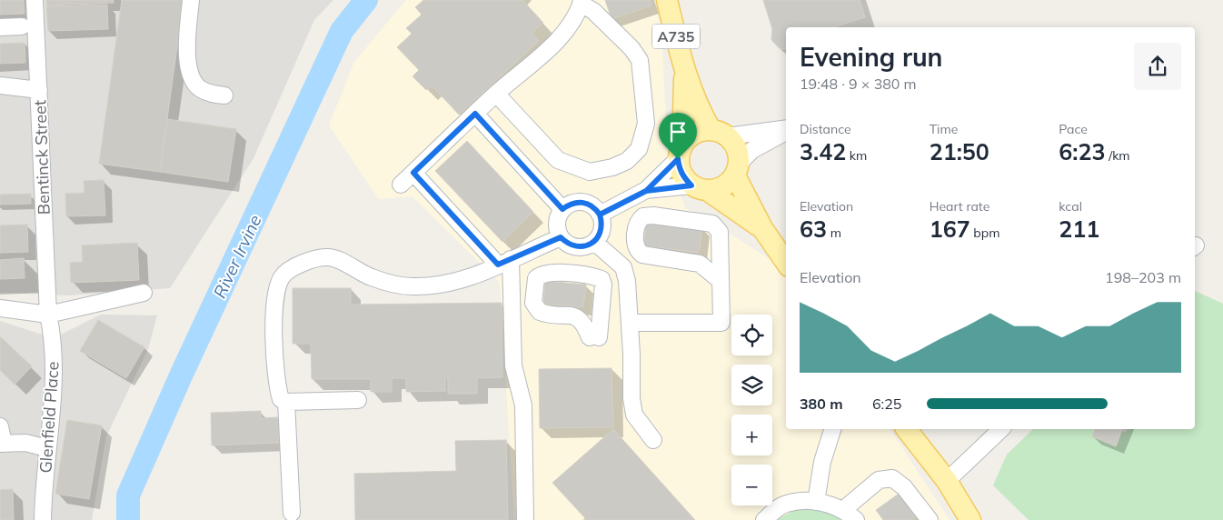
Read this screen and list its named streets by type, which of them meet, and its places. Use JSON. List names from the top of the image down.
{
  "streets": {
    "main road": ["A735"],
    "street": ["Bentinck Street", "Glenfield Place"]
  },
  "crossings": [
    ["Bentinck Street", "Glenfield Place"]
  ],
  "water": ["River Irvine"],
  "page": {
    "heading": ["Evening run", "19:48 · 9 × 380 m"],
    "stats": [
      ["Distance", "3.42 km"],
      ["Time", "21:50"],
      ["Pace", "6:23 /km"],
      ["Elevation", "63 m"],
      ["Heart rate", "167 bpm"],
      ["kcal", "211"]
    ],
    "chart": ["Elevation", "198–203 m"],
    "map_buttons": ["+", "−"],
    "list": [
      {
        "name": "380 m",
        "note": "6:25"
      }
    ]
  }
}
